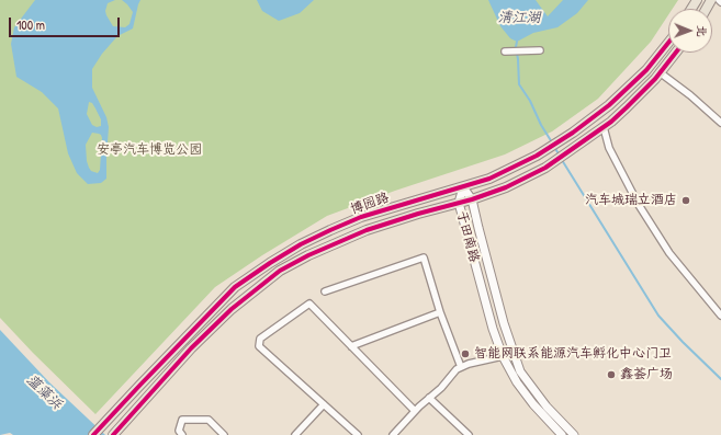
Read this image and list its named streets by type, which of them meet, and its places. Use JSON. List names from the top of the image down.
{
  "streets": {
    "main road": ["博园路"],
    "street": ["于田南路"]
  },
  "crossings": [
    ["博园路", "于田南路"]
  ],
  "water": ["清江湖", "蕰藻浜"],
  "parks": ["安亭汽车博览公园"],
  "places": ["汽车城瑞立酒店", "智能网联系能源汽车孵化中心门卫", "鑫荟广场"],
  "scale_bar": "100 m",
  "north": "right"
}
